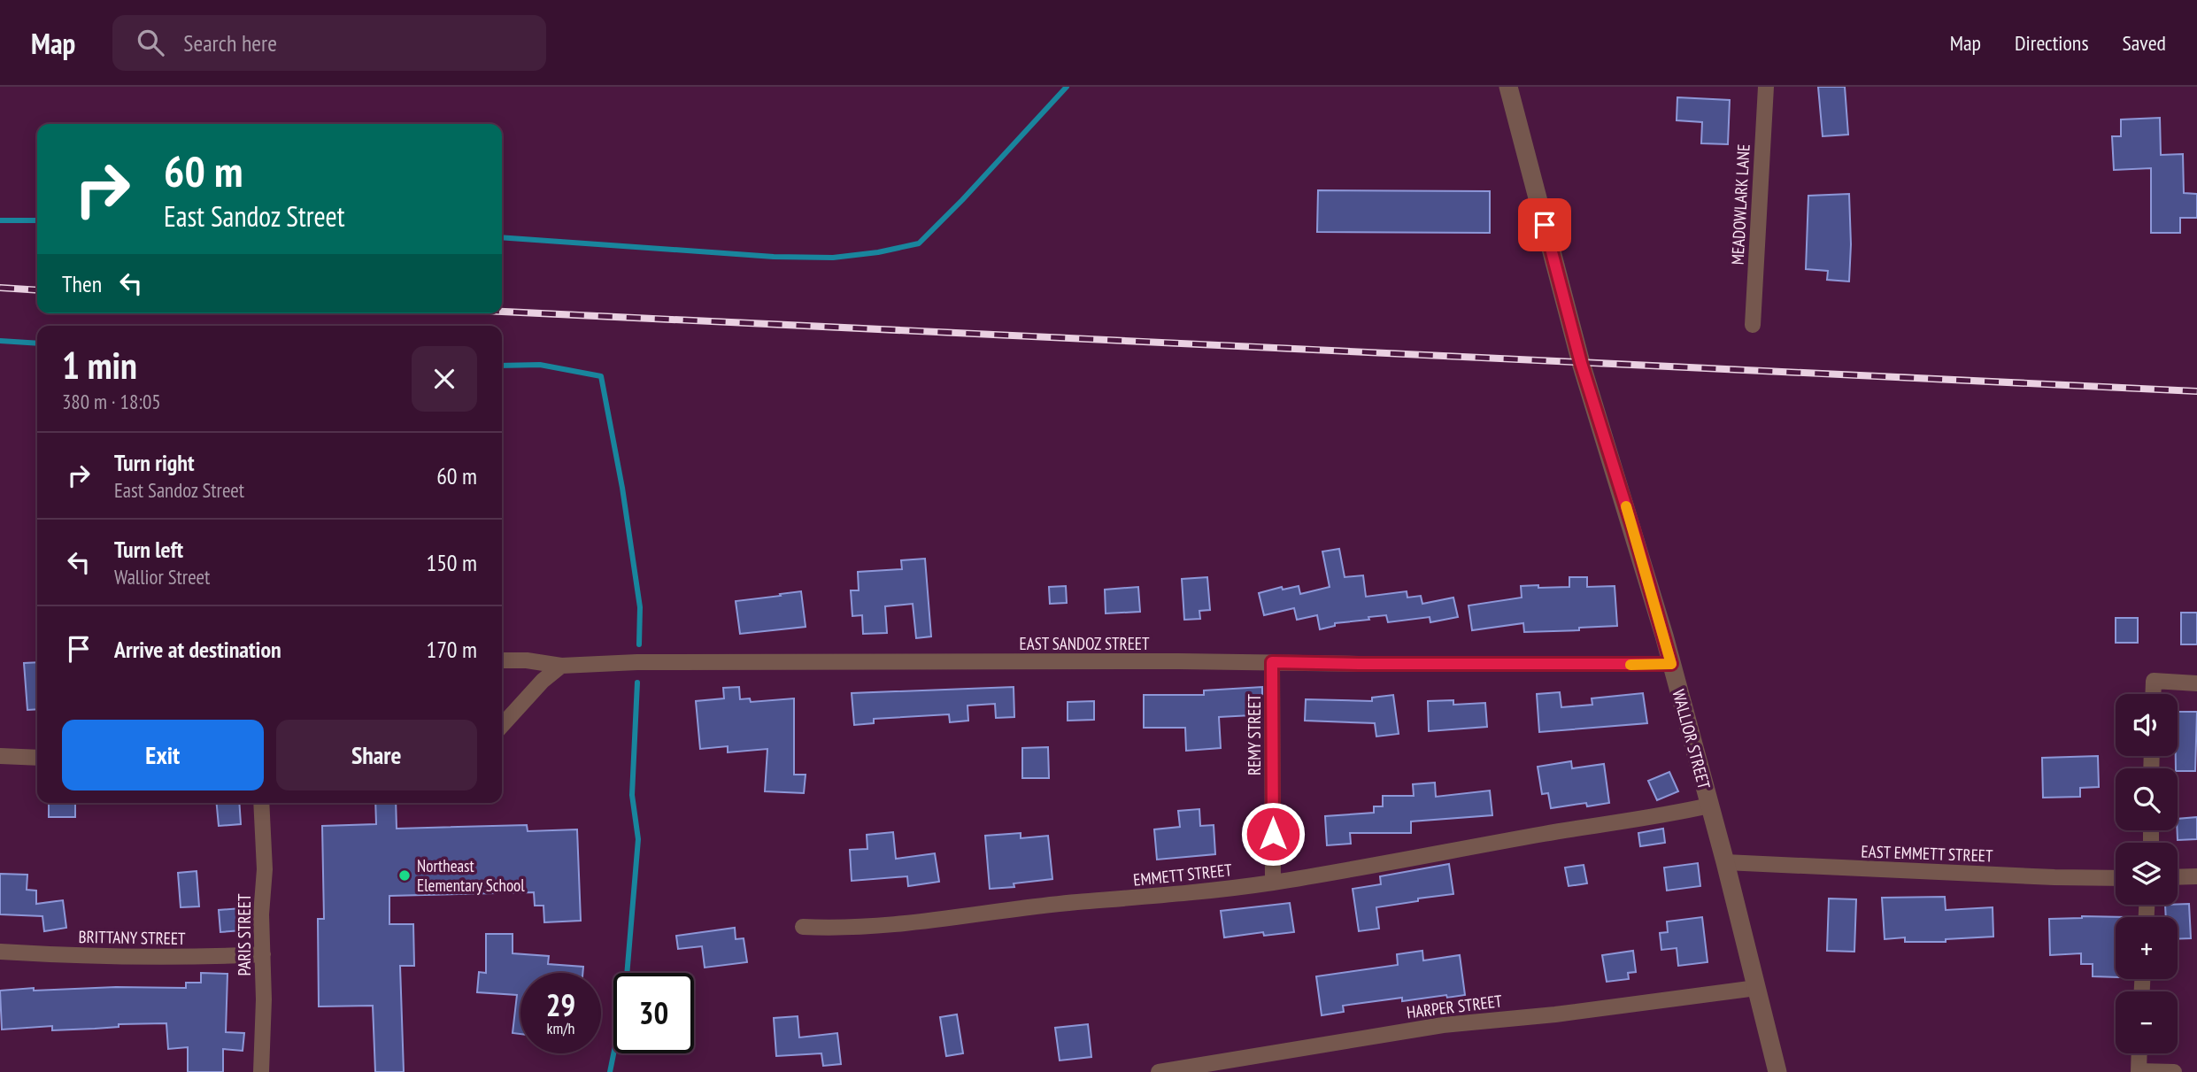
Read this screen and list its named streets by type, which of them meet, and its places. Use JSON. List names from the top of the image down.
{
  "streets": {
    "street": [
      "MEADOWLARK LANE",
      "EAST SANDOZ STREET",
      "REMY STREET",
      "WALLIOR STREET",
      "EAST EMMETT STREET",
      "EMMETT STREET",
      "PARIS STREET",
      "BRITTANY STREET",
      "HARPER STREET"
    ]
  },
  "crossings": [
    ["EAST SANDOZ STREET", "REMY STREET"],
    ["EAST SANDOZ STREET", "WALLIOR STREET"],
    ["REMY STREET", "EMMETT STREET"],
    ["WALLIOR STREET", "EAST EMMETT STREET"],
    ["WALLIOR STREET", "EMMETT STREET"],
    ["WALLIOR STREET", "HARPER STREET"],
    ["PARIS STREET", "BRITTANY STREET"]
  ],
  "places": ["Northeast Elementary School"],
  "page": {
    "header": "Map",
    "search": "Search here",
    "nav": ["Map", "Directions", "Saved"],
    "turn": ["60 m", "East Sandoz Street"],
    "then": "Then",
    "heading": ["1 min", "380 m · 18:05"],
    "list": [
      {
        "name": "Turn right",
        "note": "East Sandoz Street",
        "value": "60 m"
      },
      {
        "name": "Turn left",
        "note": "Wallior Street",
        "value": "150 m"
      },
      {
        "name": "Arrive at destination",
        "value": "170 m"
      }
    ],
    "map_buttons": ["+", "−"],
    "buttons": ["Exit", "Share"],
    "speed": "29 km/h",
    "limit": "30"
  }
}
